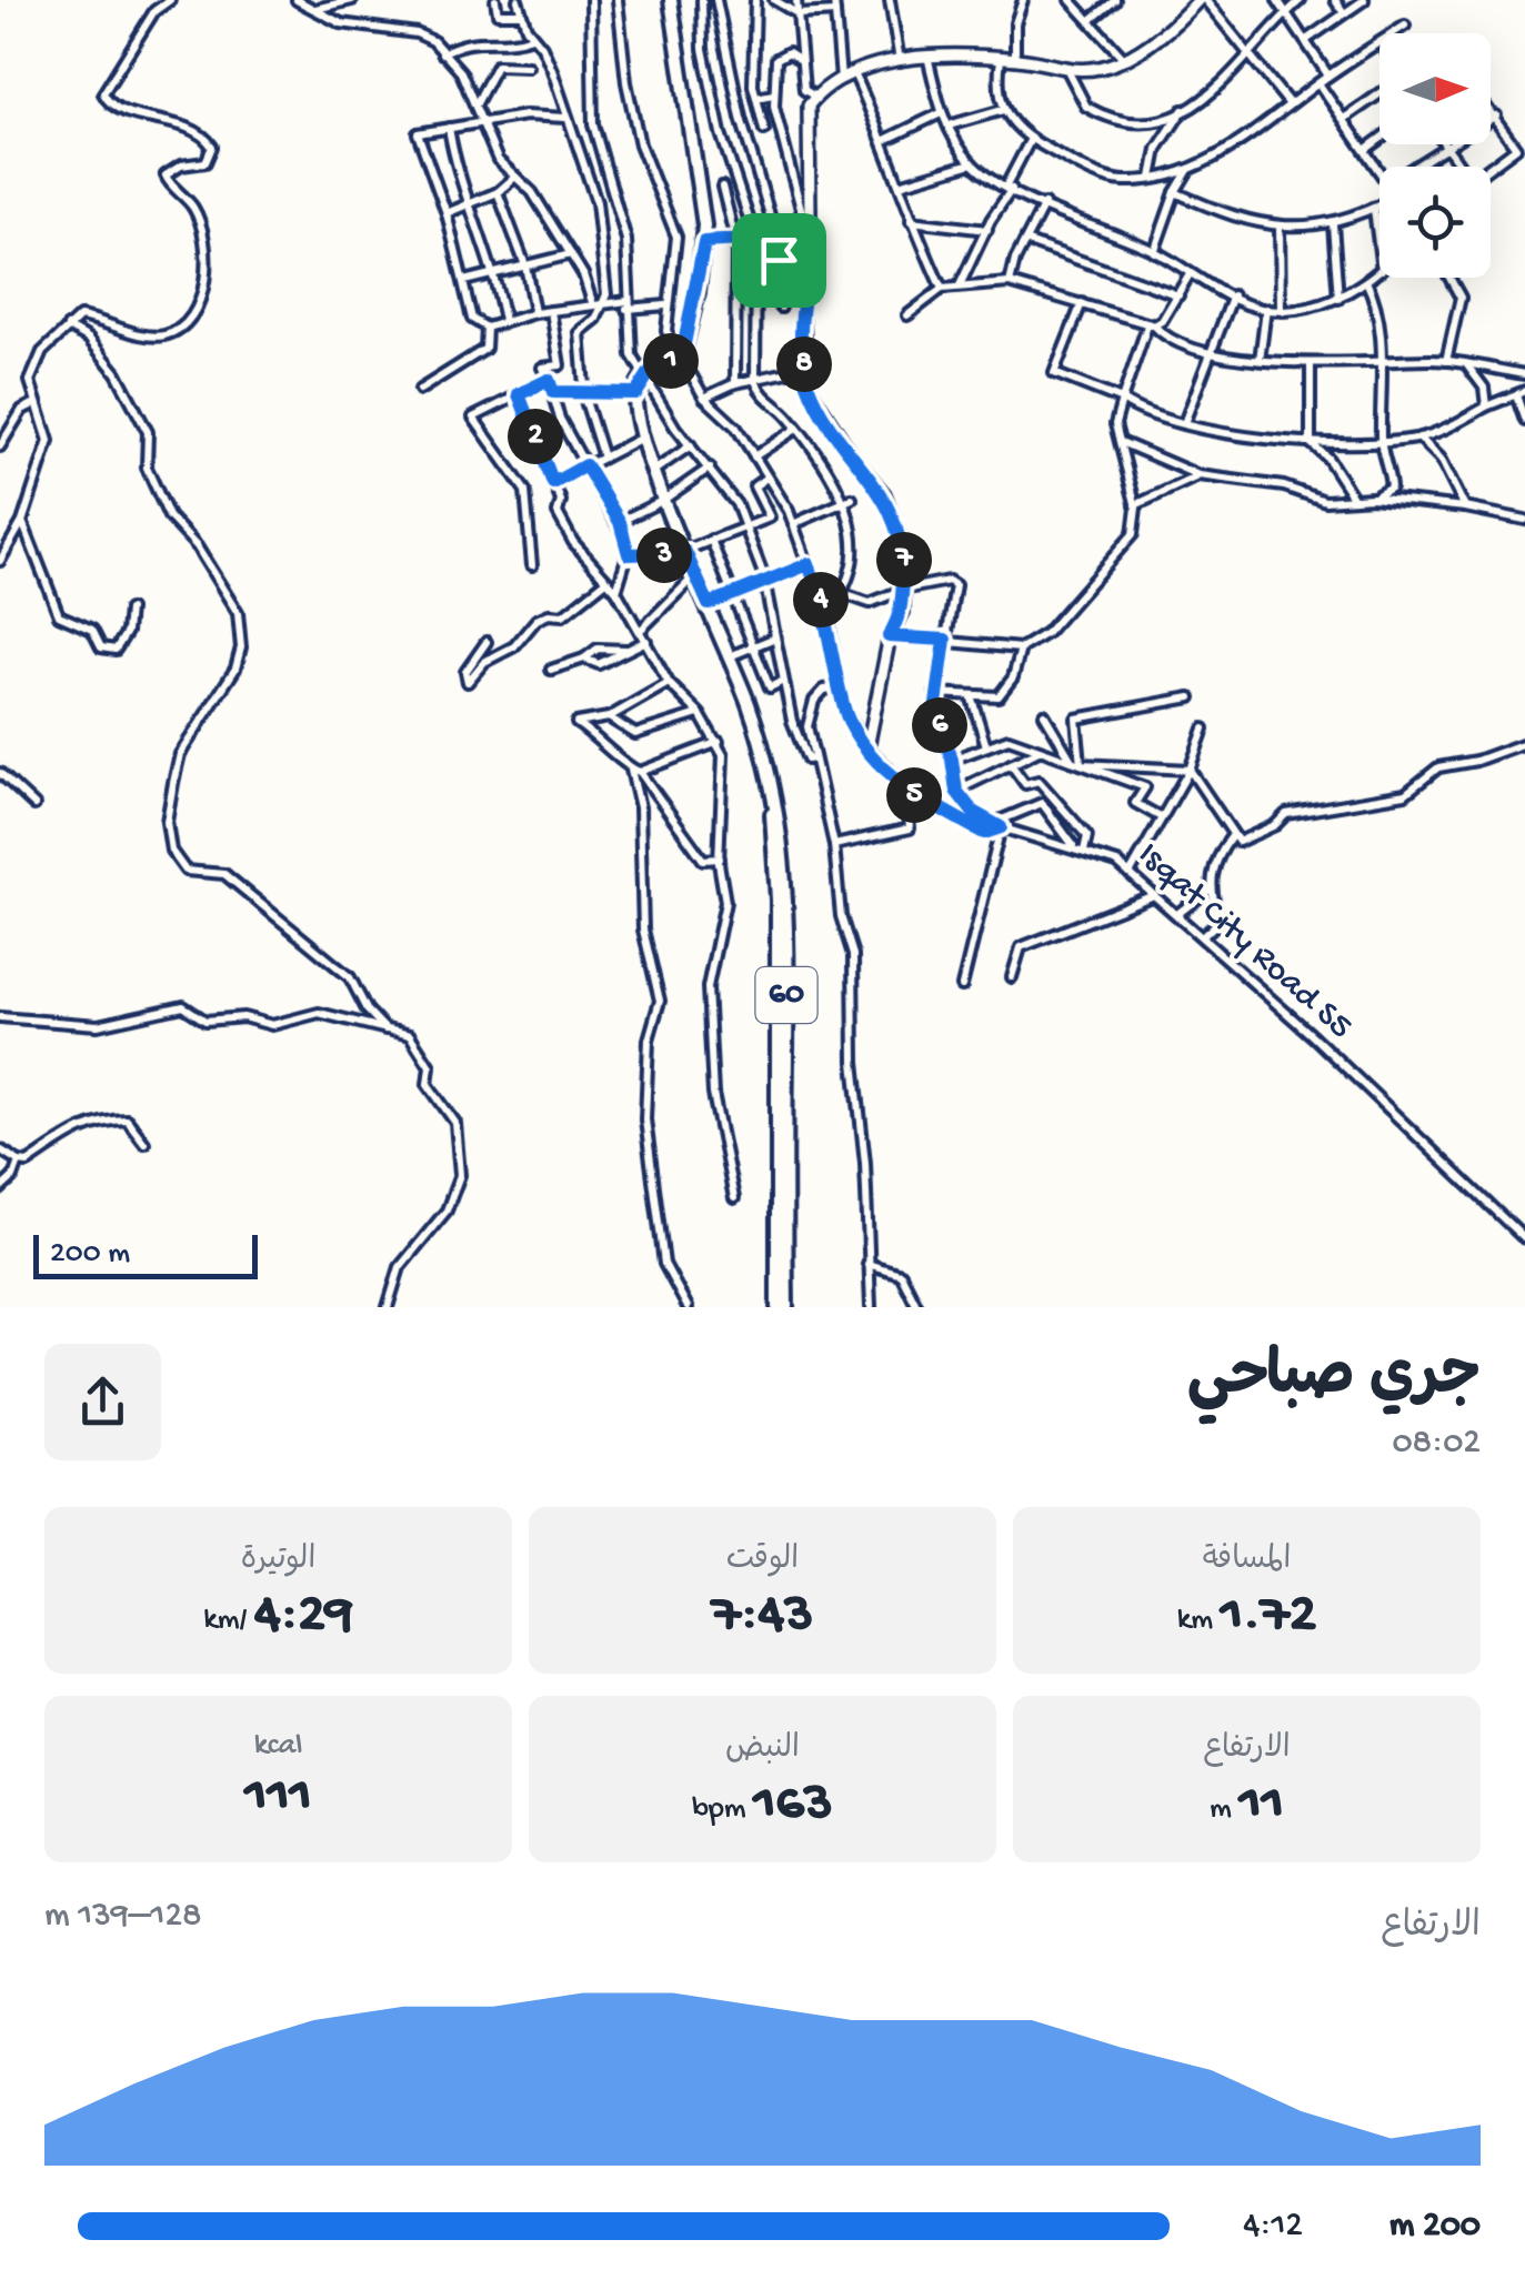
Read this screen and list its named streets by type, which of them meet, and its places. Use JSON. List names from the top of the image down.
{
  "streets": {
    "main road": ["60"],
    "street": ["Isqat City Road S5"]
  },
  "scale_bar": "200 m",
  "north": "right",
  "page": {
    "pins": [
      "1",
      "8",
      "2",
      "3",
      "7",
      "4",
      "6",
      "5"
    ],
    "scale": "200 m",
    "heading": ["جري صباحي", "08:02"],
    "stats": [
      ["المسافة", "1.72 km"],
      ["الوقت", "7:43"],
      ["الوتيرة", "4:29 /km"],
      ["الارتفاع", "11 m"],
      ["النبض", "163 bpm"],
      ["kcal", "111"]
    ],
    "chart": ["الارتفاع", "128–139 m"],
    "list": [
      {
        "name": "200 m",
        "note": "4:12"
      }
    ]
  }
}
